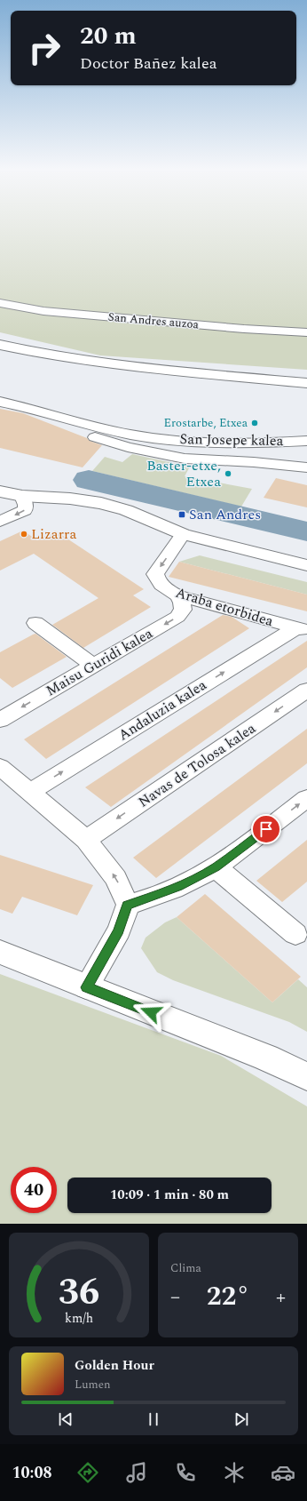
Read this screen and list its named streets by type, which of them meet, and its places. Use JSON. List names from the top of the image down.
{
  "streets": {
    "street": [
      "San Andres auzoa",
      "San Josepe kalea",
      "Araba etorbidea",
      "Maisu Guridi kalea",
      "Andaluzia kalea",
      "Navas de Tolosa kalea"
    ]
  },
  "crossings": [
    ["Araba etorbidea", "Maisu Guridi kalea"],
    ["Araba etorbidea", "Andaluzia kalea"]
  ],
  "one_way": ["Maisu Guridi kalea"],
  "places": {
    "other": ["Erostarbe, Etxea", "Baster-etxe, Etxea", "Lizarra"],
    "transit": ["San Andres"]
  },
  "page": {
    "turn": ["20 m", "Doctor Bañez kalea"],
    "limit": "40",
    "trip": "10:09 · 1 min · 80 m",
    "tile": "Clima",
    "heat": ["−", "22°", "+"],
    "song": ["Golden Hour", "Lumen"],
    "tabs": "10:08",
    "gauge": ["36", "km/h"]
  }
}
